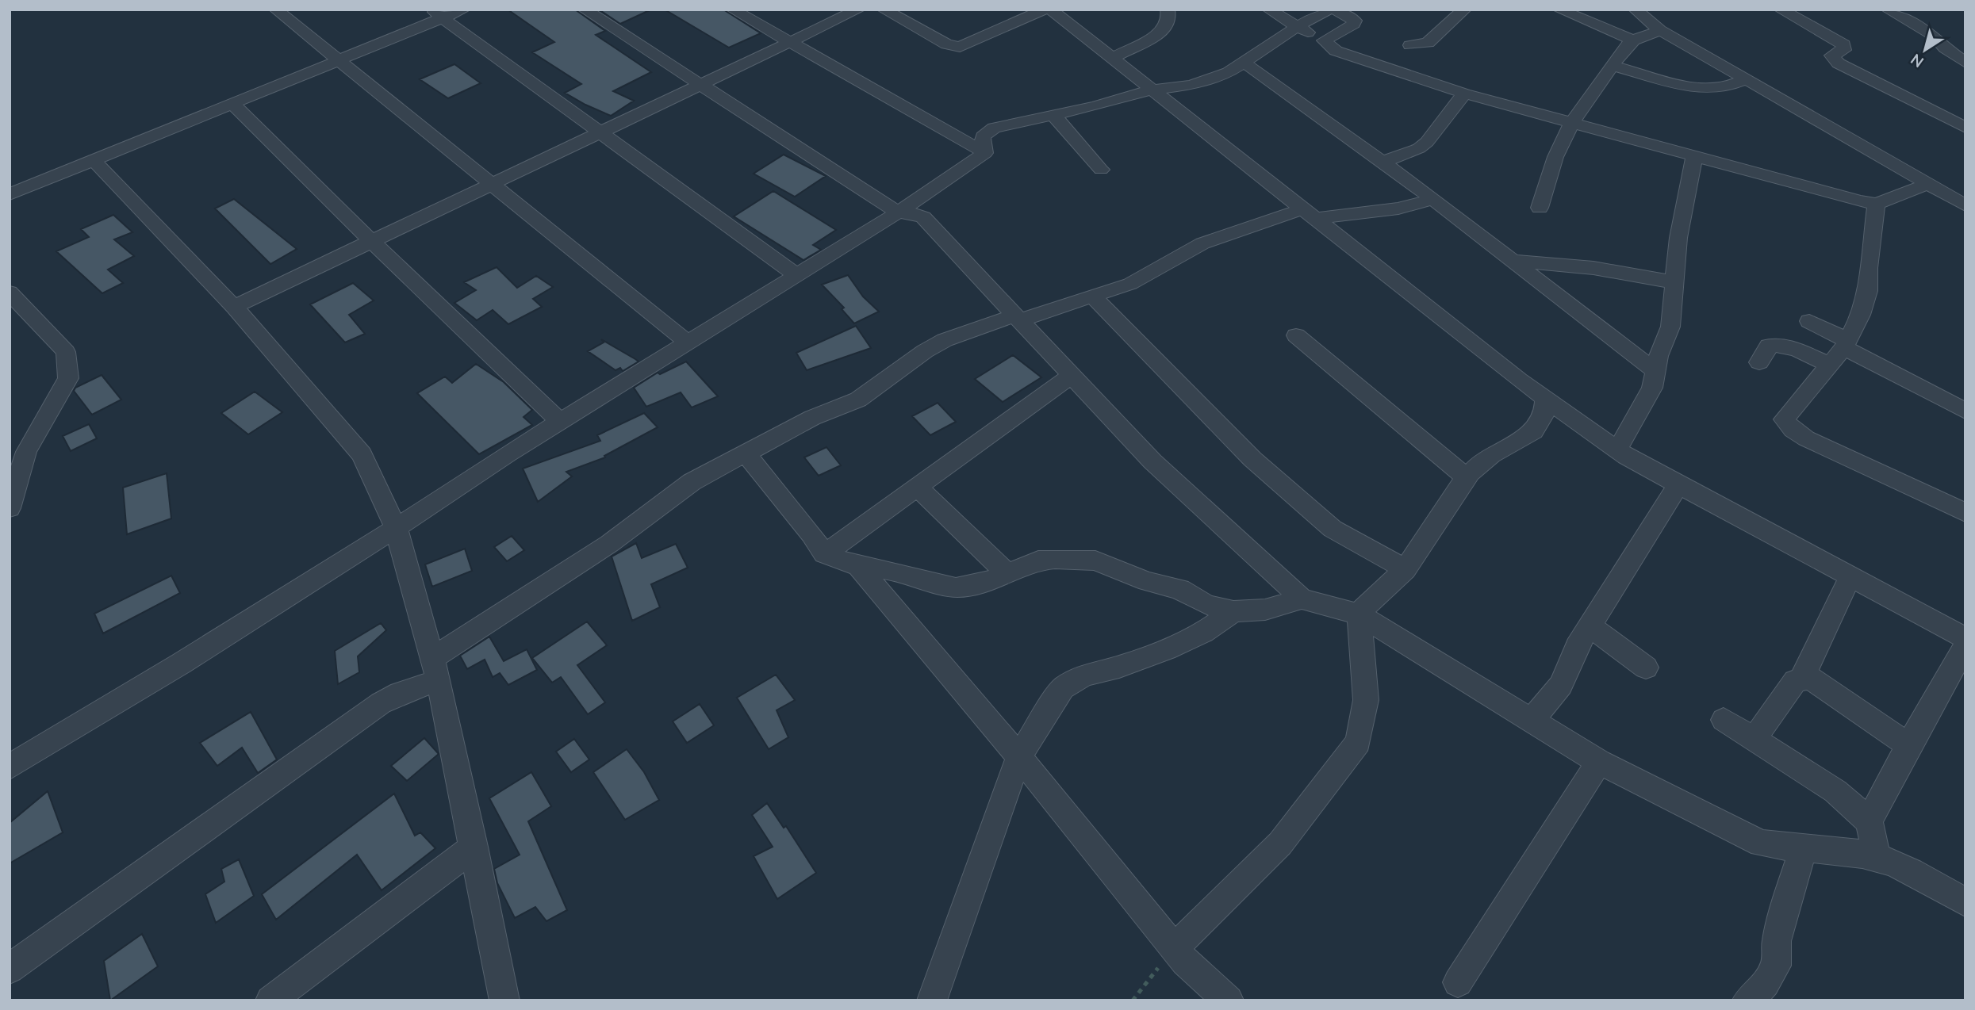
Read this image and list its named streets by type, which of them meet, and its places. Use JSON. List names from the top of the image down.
{
  "north": "bottom left"
}
